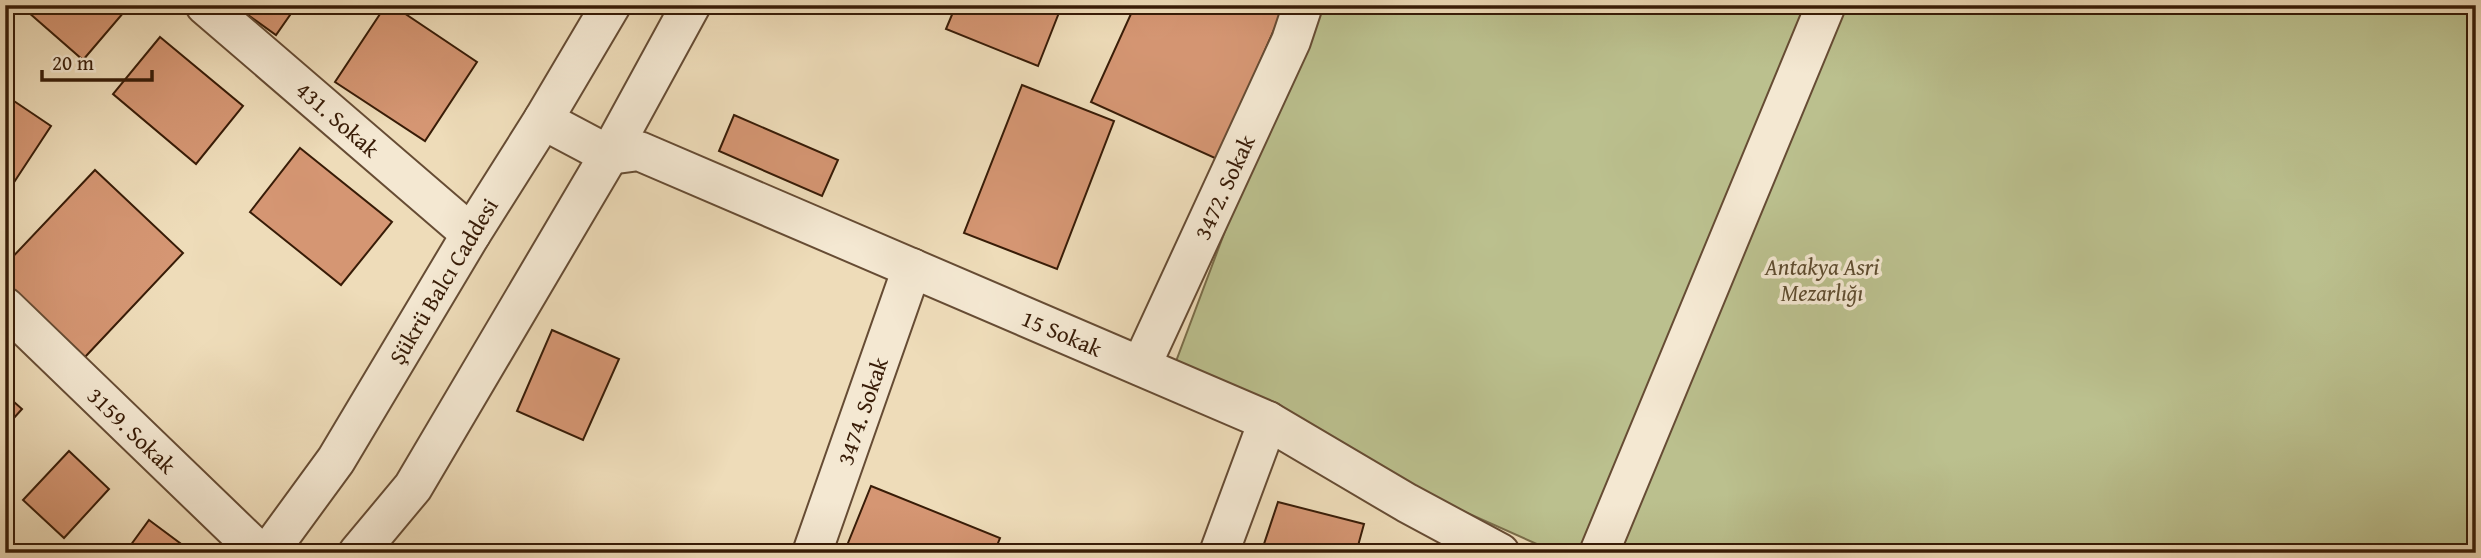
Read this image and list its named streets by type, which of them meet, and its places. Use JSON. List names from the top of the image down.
{
  "streets": {
    "street": [
      "431. Sokak",
      "3472. Sokak",
      "Şükrü Balcı Caddesi",
      "15 Sokak",
      "3474. Sokak",
      "3159. Sokak"
    ]
  },
  "crossings": [
    ["431. Sokak", "Şükrü Balcı Caddesi"],
    ["3472. Sokak", "15 Sokak"],
    ["15 Sokak", "3474. Sokak"]
  ],
  "parks": ["Antakya Asri Mezarlığı"],
  "scale_bar": "20 m"
}
